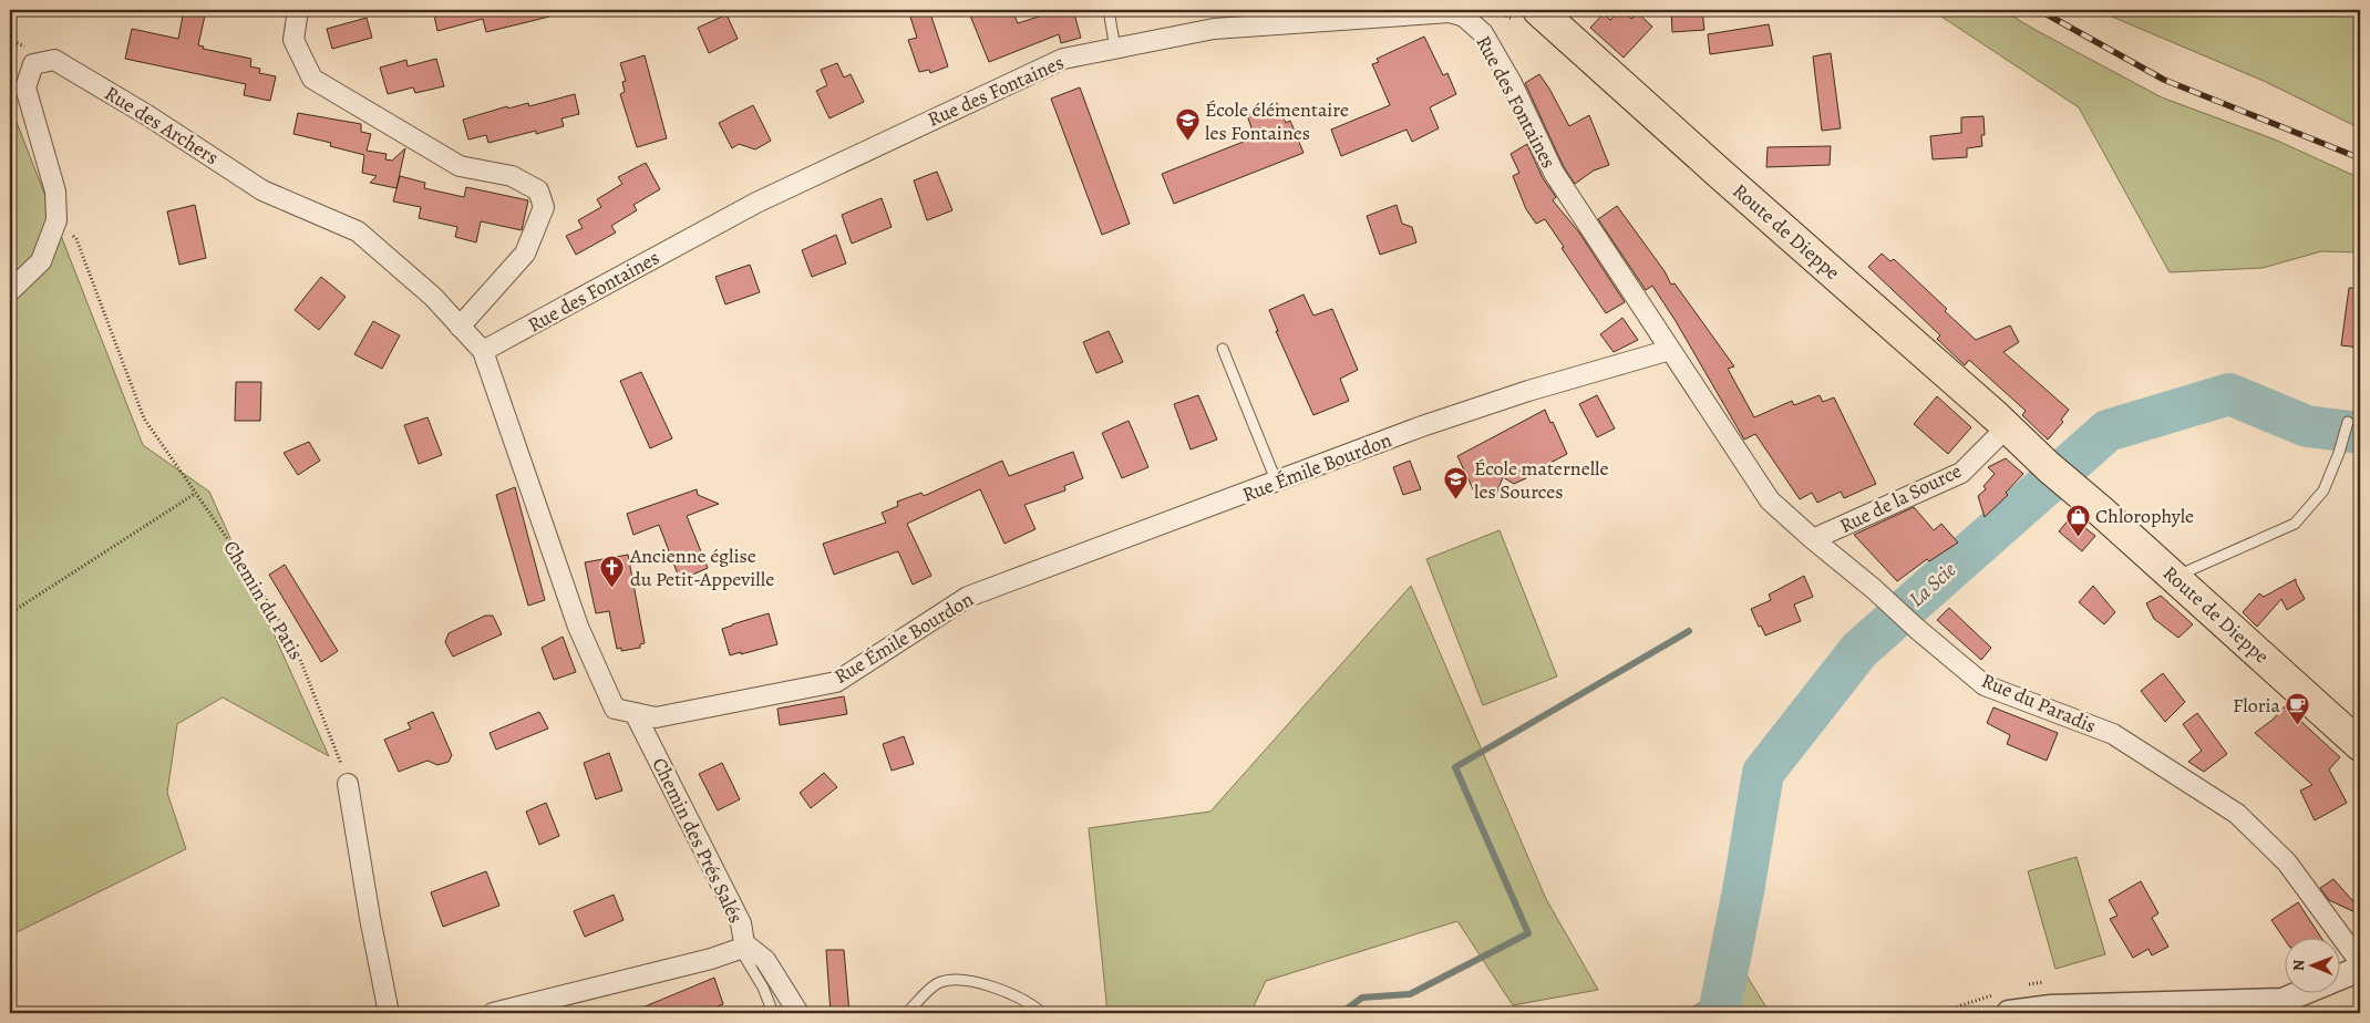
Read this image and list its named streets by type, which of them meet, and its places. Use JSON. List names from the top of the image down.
{
  "streets": {
    "main road": ["Route de Dieppe"],
    "street": [
      "Rue des Fontaines",
      "Rue des Archers",
      "Rue Émile Bourdon",
      "Rue de la Source",
      "Rue du Paradis",
      "Chemin des Prés Salés"
    ],
    "path": ["Chemin du Patis"]
  },
  "crossings": [
    ["Rue des Fontaines", "Rue des Archers"],
    ["Rue des Fontaines", "Rue Émile Bourdon"],
    ["Rue des Fontaines", "Rue du Paradis"],
    ["Rue des Archers", "Rue Émile Bourdon"],
    ["Rue des Archers", "Chemin du Patis"],
    ["Route de Dieppe", "Rue de la Source"],
    ["Rue Émile Bourdon", "Rue du Paradis"],
    ["Rue Émile Bourdon", "Chemin des Prés Salés"],
    ["Rue de la Source", "Rue du Paradis"]
  ],
  "water": ["La Scie"],
  "places": {
    "school or university": ["École élémentaire les Fontaines", "École maternelle les Sources"],
    "shop": ["Chlorophyle"],
    "church": ["Ancienne église du Petit-Appeville"],
    "cafe": ["Floria"]
  },
  "north": "left"
}
